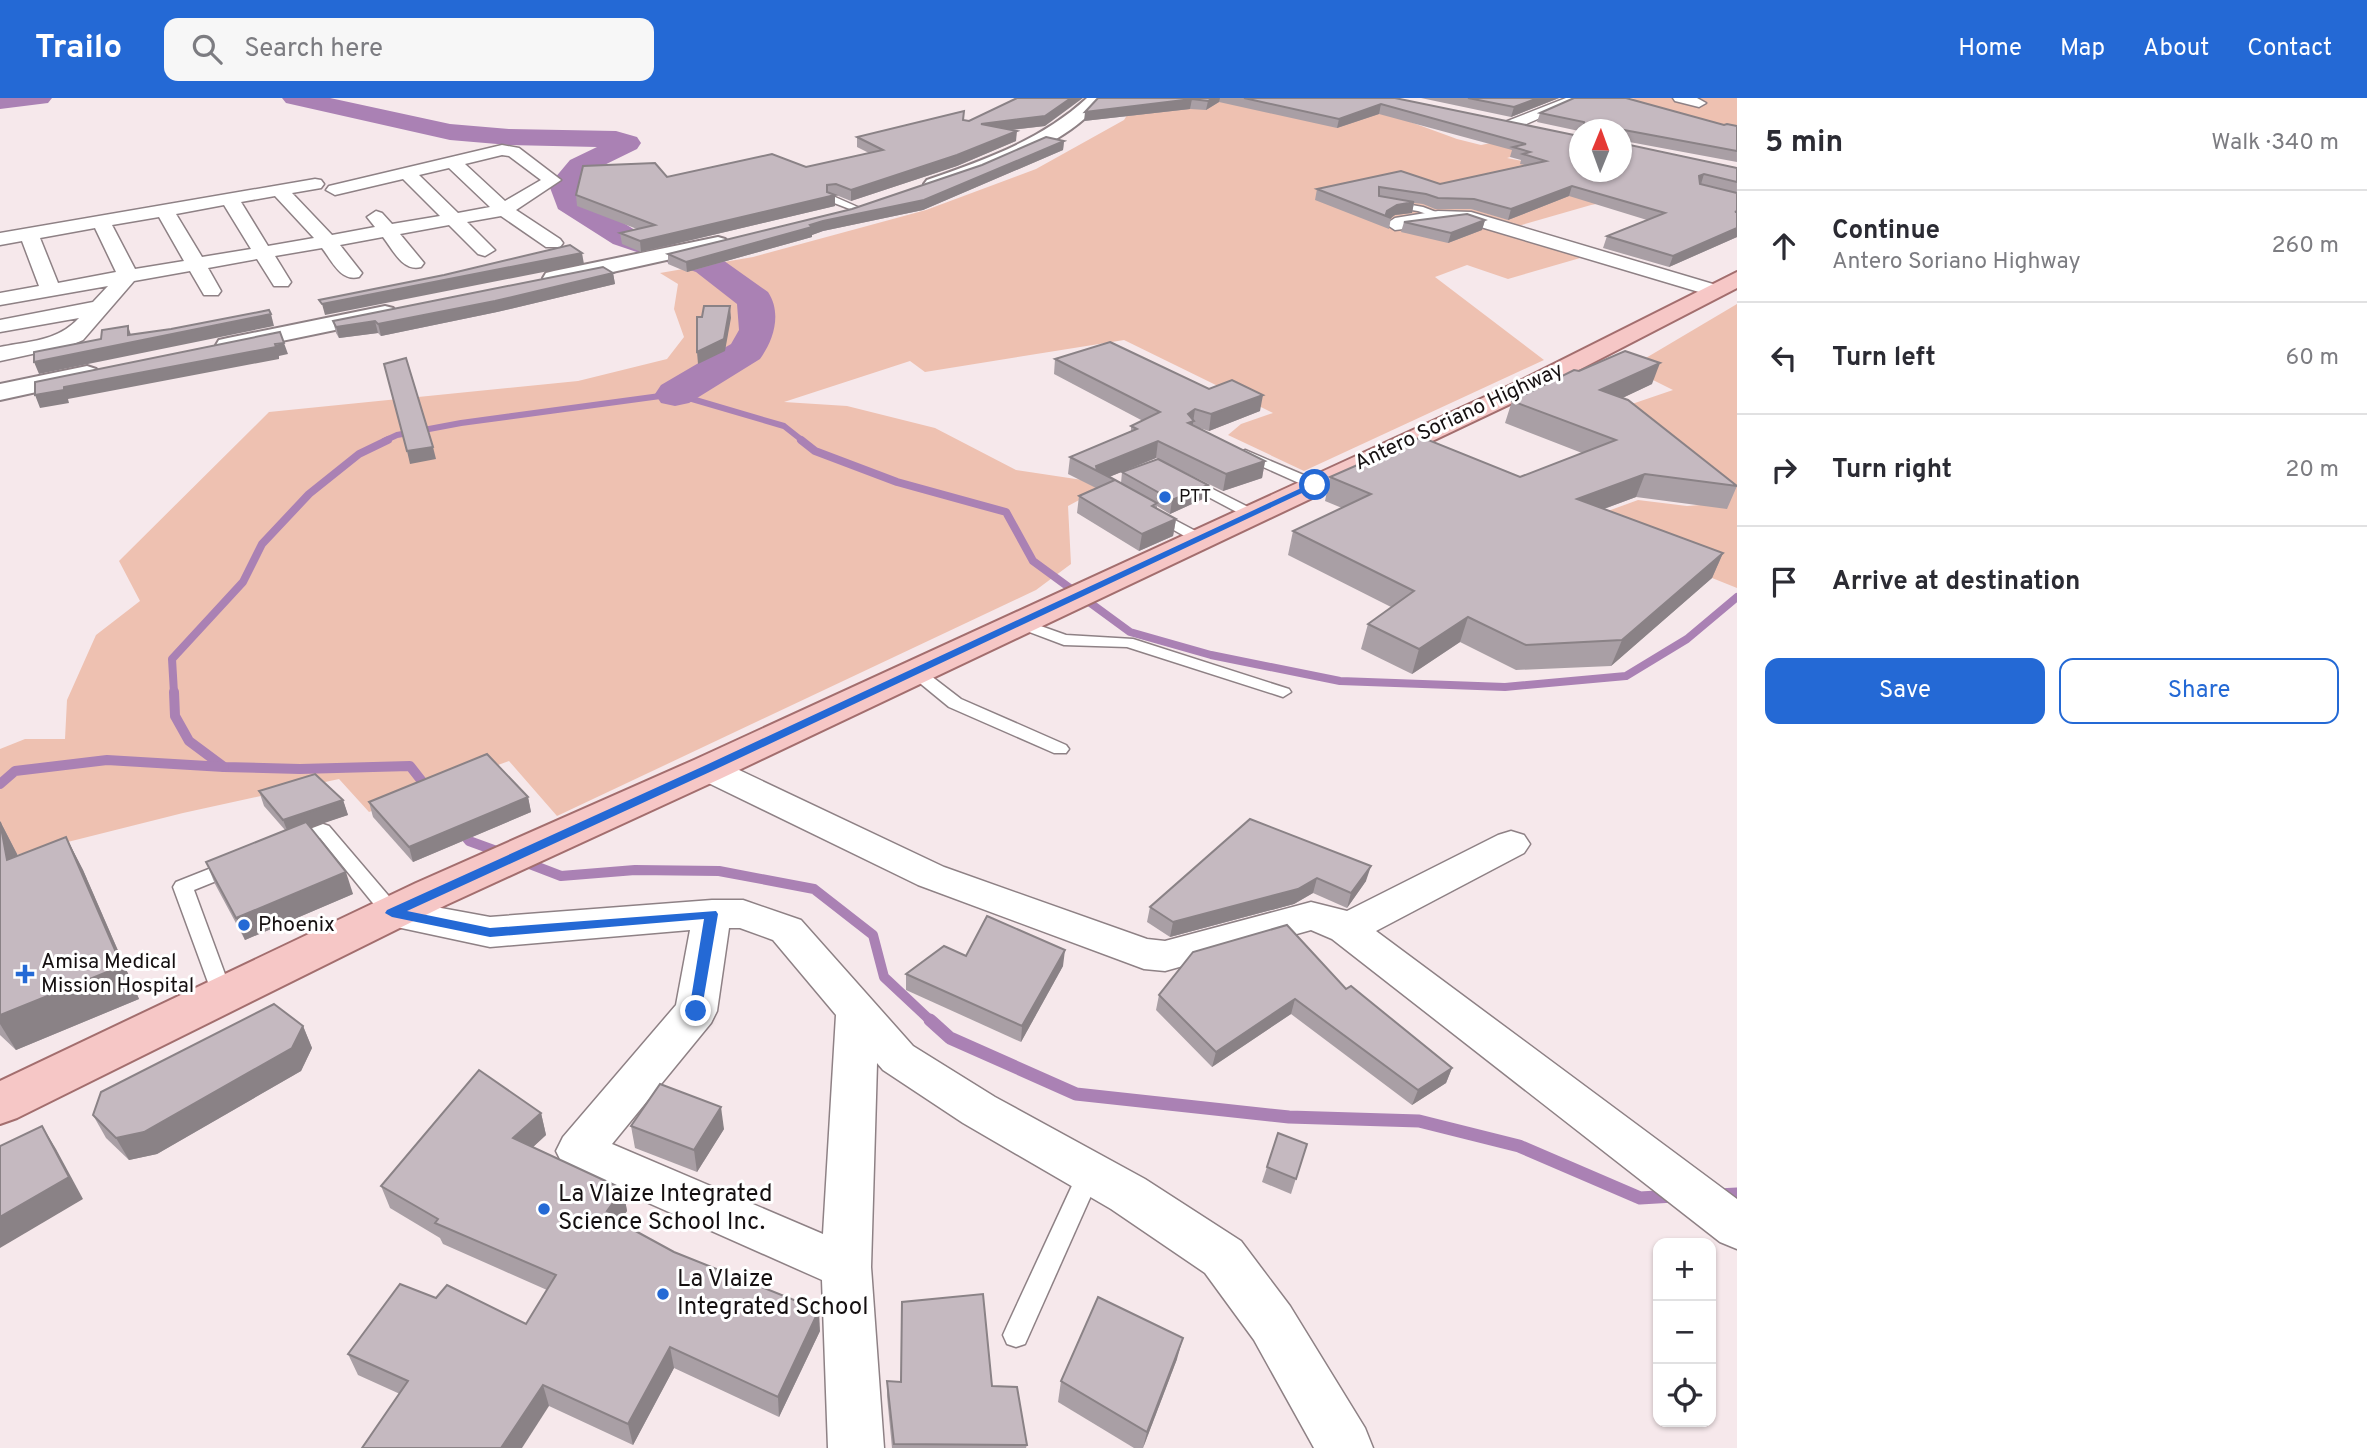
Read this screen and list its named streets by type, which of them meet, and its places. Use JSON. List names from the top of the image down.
{
  "streets": {
    "main road": ["Antero Soriano Highway"]
  },
  "places": {
    "other": [
      "PTT",
      "Phoenix",
      "La Vlaize Integrated Science School Inc.",
      "La Vlaize Integrated School"
    ],
    "health": ["Amisa Medical Mission Hospital"]
  },
  "north": "top",
  "page": {
    "header": "Trailo",
    "search": "Search here",
    "nav": [
      "Home",
      "Map",
      "About",
      "Contact"
    ],
    "heading": ["5 min", "Walk · 340 m"],
    "list": [
      ["Continue", "Antero Soriano Highway", "260 m"],
      ["Turn left", "60 m"],
      ["Turn right", "20 m"],
      "Arrive at destination"
    ],
    "buttons": ["Save", "Share"],
    "map_buttons": ["+", "−"]
  }
}
